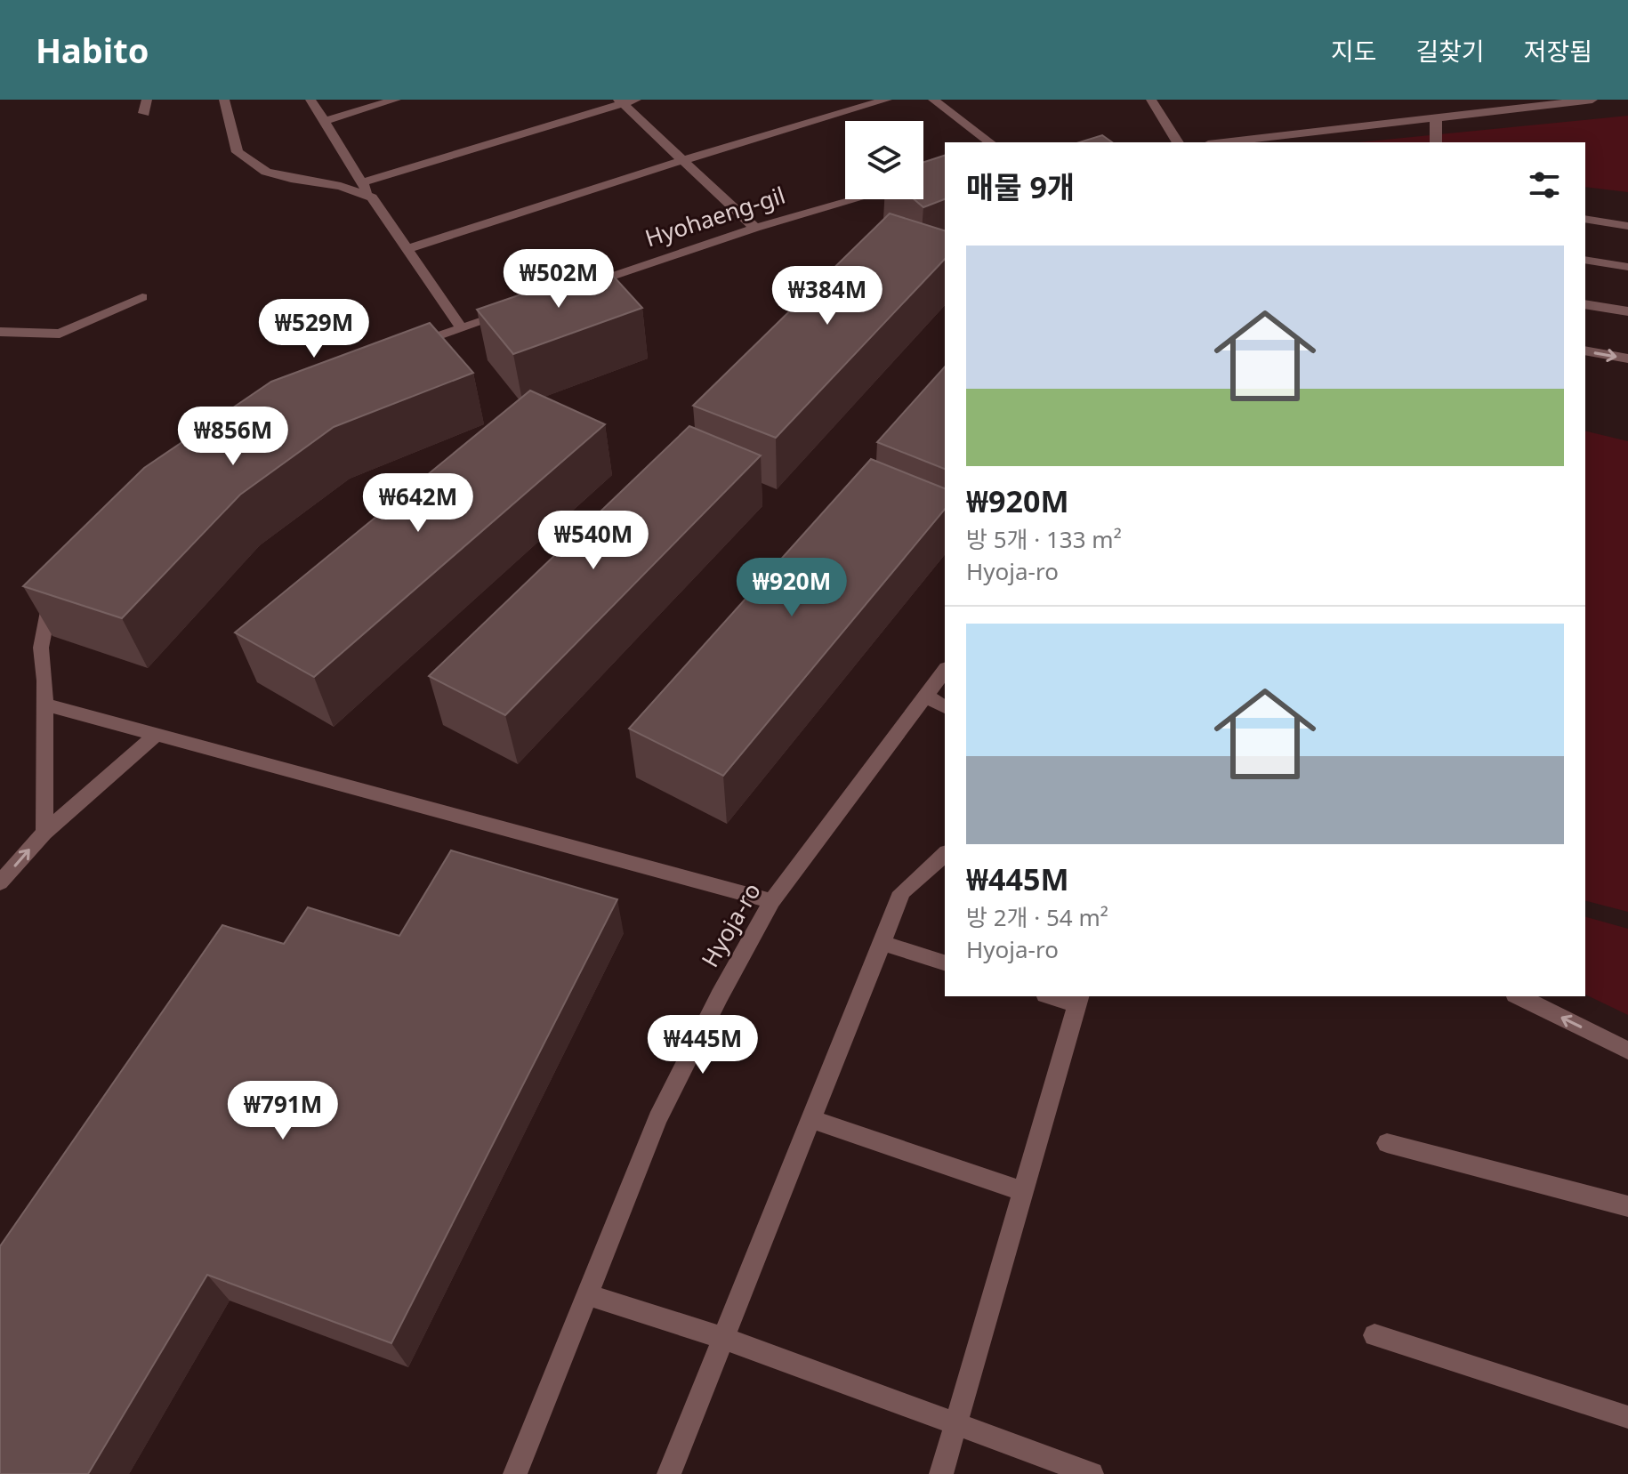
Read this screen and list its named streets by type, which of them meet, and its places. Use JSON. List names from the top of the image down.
{
  "streets": {
    "street": ["Hyohaeng-gil", "Hyoja-ro"]
  },
  "page": {
    "header": "Habito",
    "nav": ["지도", "길찾기", "저장됨"],
    "heading": "매물 9개",
    "list": [
      {
        "name": "₩920M",
        "note": "방 5개 · 133 m² · Hyoja-ro"
      },
      {
        "name": "₩445M",
        "note": "방 2개 · 54 m² · Hyoja-ro"
      }
    ],
    "price": [
      "₩502M",
      "₩384M",
      "₩529M",
      "₩856M",
      "₩642M",
      "₩540M",
      "₩920M",
      "₩445M",
      "₩791M"
    ]
  }
}
